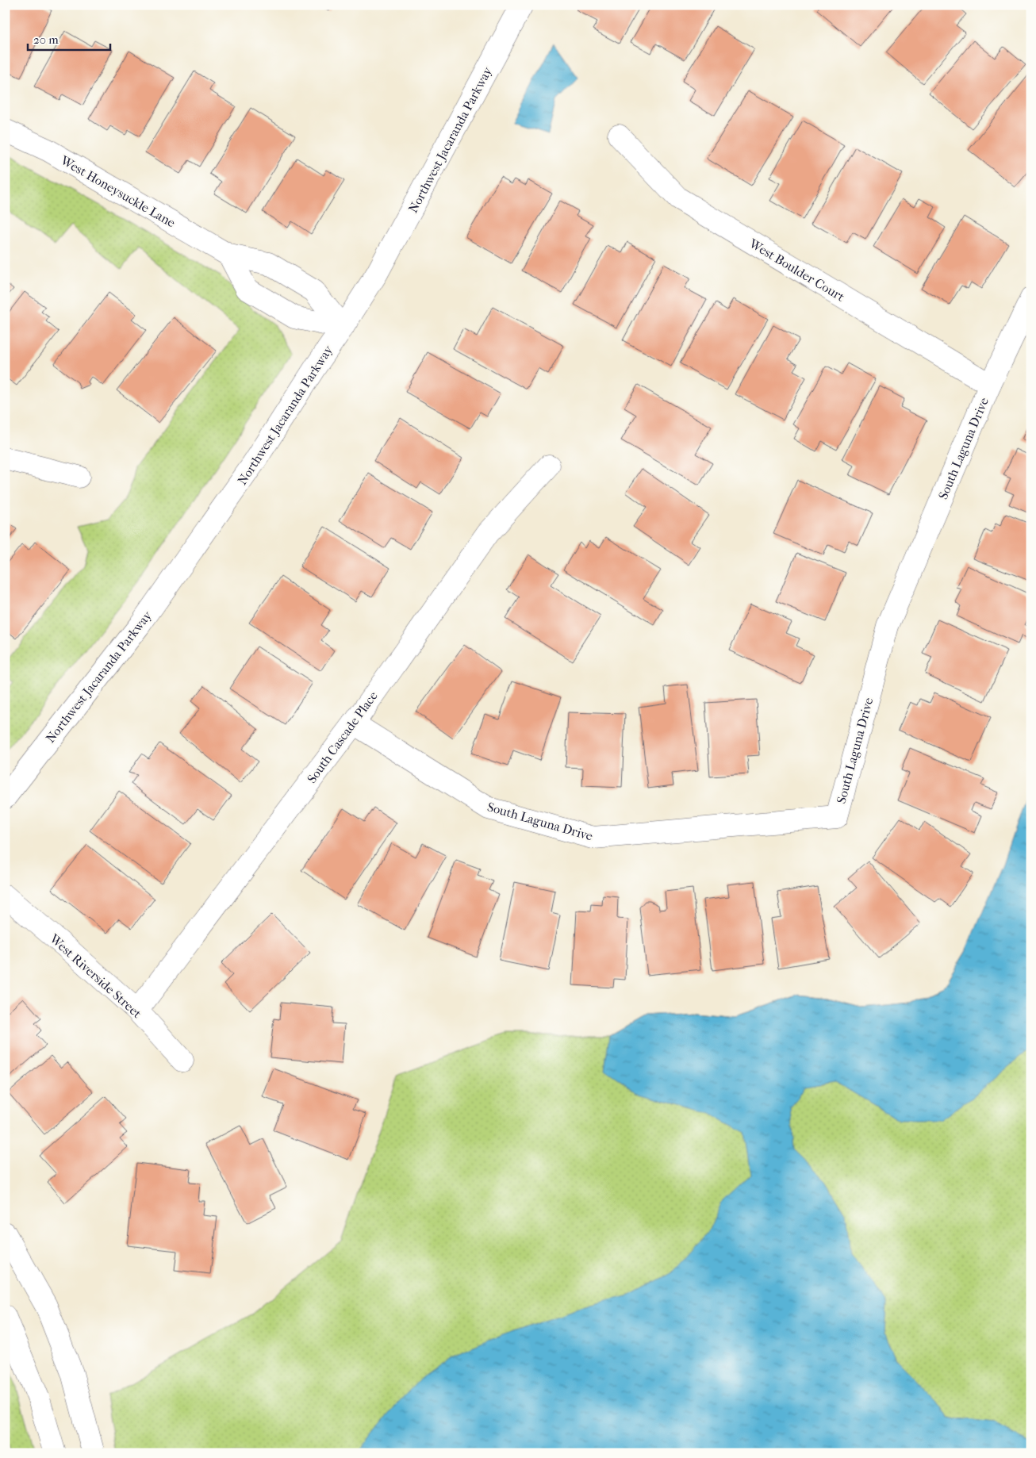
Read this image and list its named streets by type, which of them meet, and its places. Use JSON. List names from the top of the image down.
{
  "streets": {
    "street": [
      "Northwest Jacaranda Parkway",
      "West Honeysuckle Lane",
      "West Boulder Court",
      "South Laguna Drive",
      "South Cascade Place",
      "West Riverside Street"
    ]
  },
  "crossings": [
    ["Northwest Jacaranda Parkway", "West Honeysuckle Lane"],
    ["West Boulder Court", "South Laguna Drive"],
    ["South Laguna Drive", "South Cascade Place"],
    ["South Cascade Place", "West Riverside Street"]
  ],
  "scale_bar": "20 m"
}
